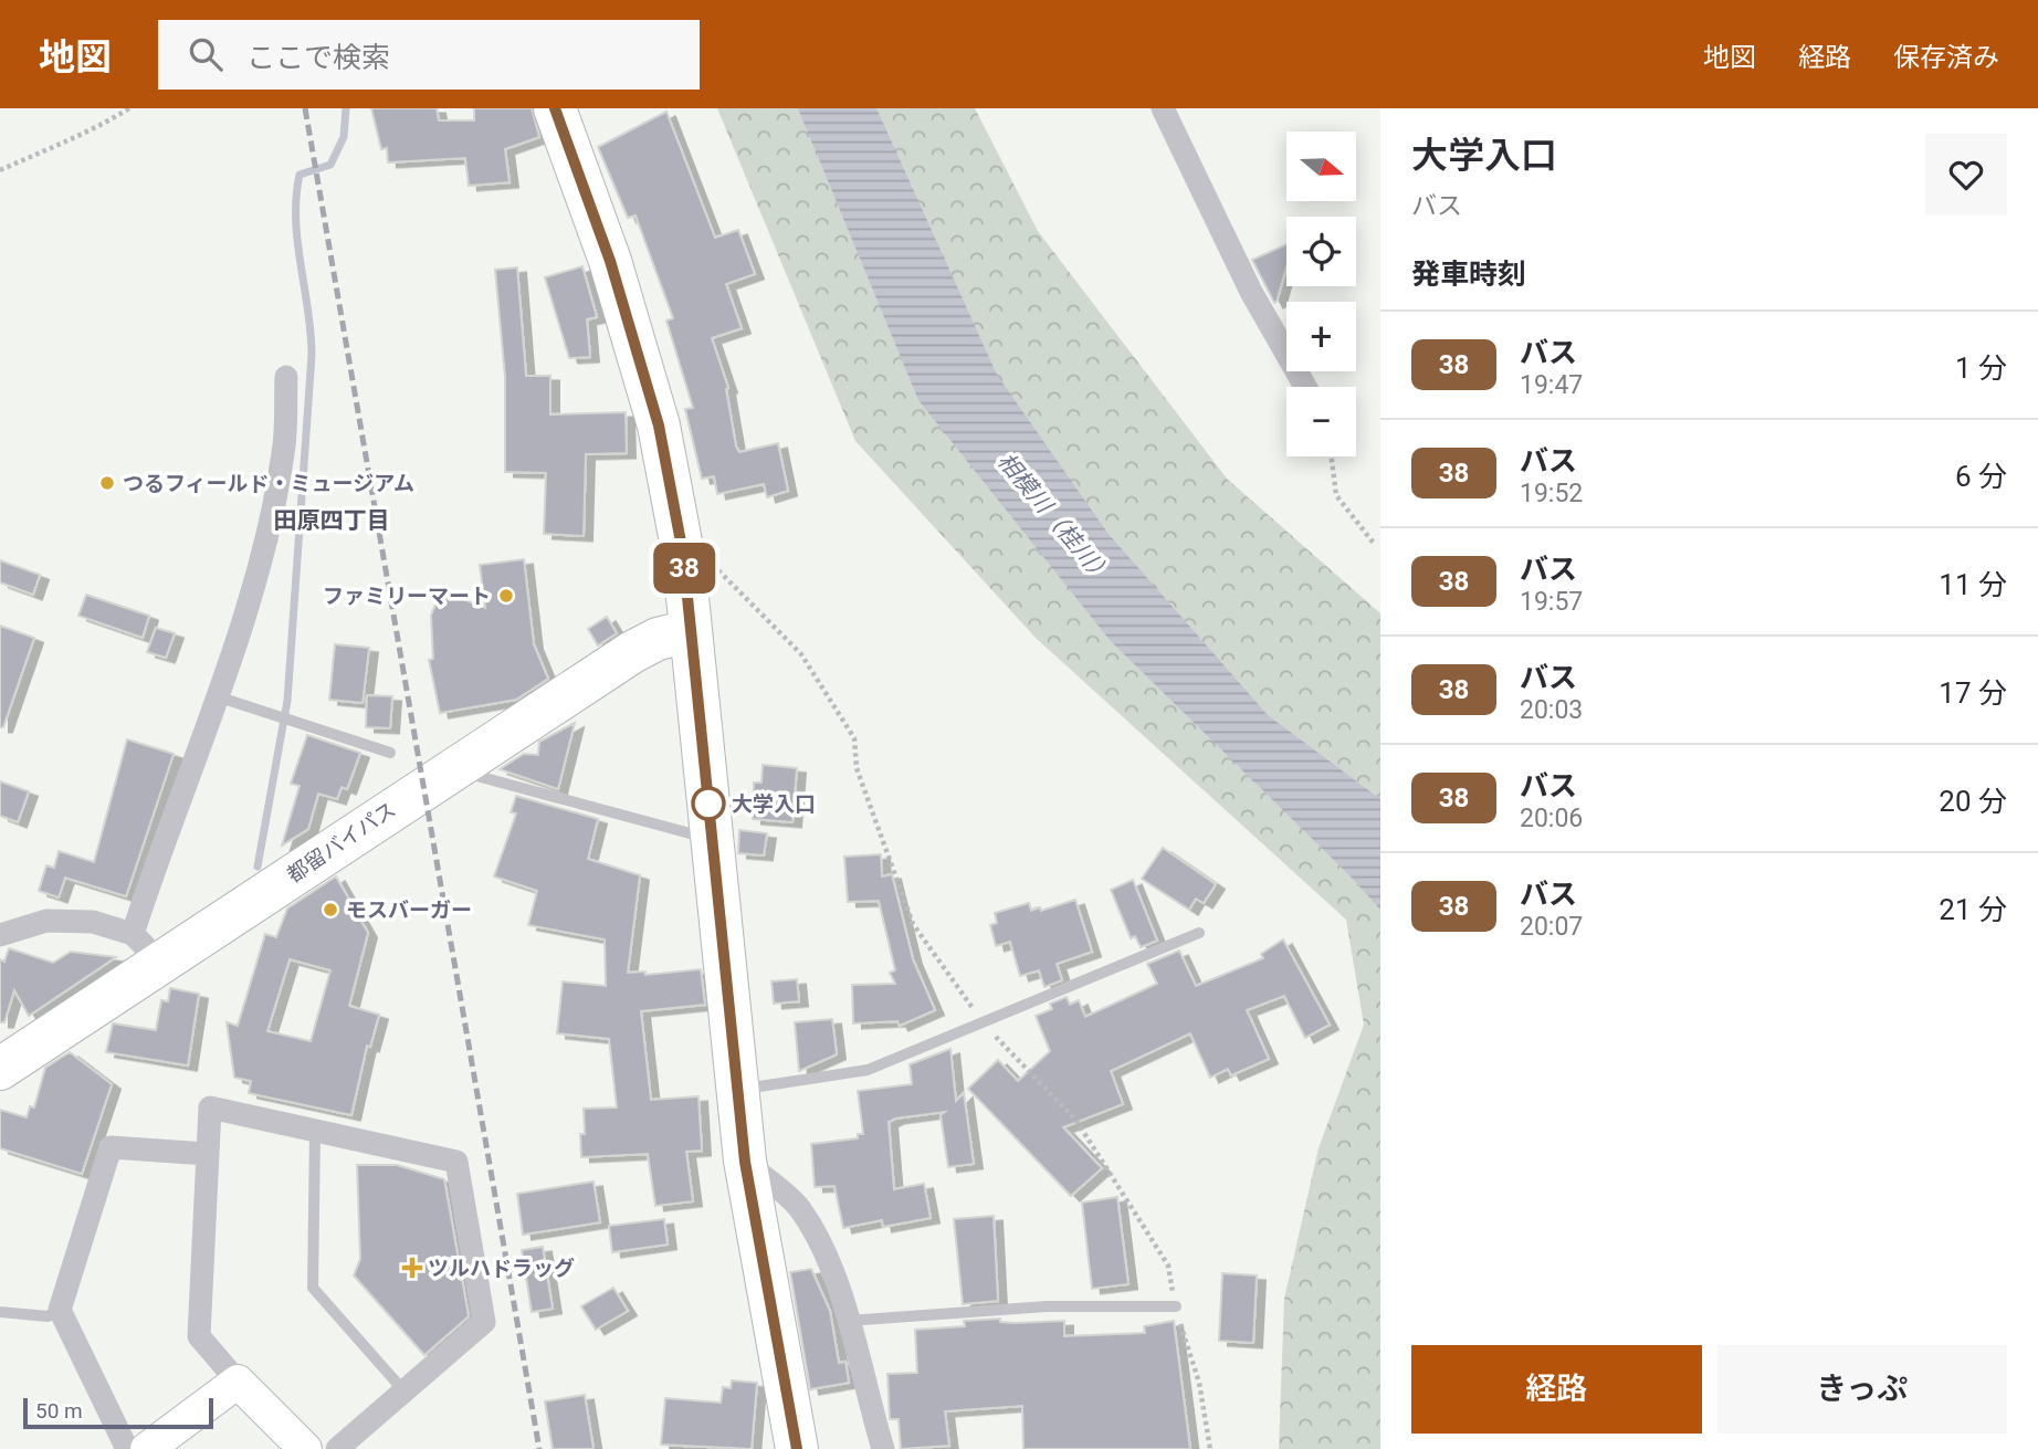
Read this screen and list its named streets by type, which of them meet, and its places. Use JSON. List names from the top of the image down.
{
  "streets": {
    "highway": ["都留バイパス"]
  },
  "districts": ["田原四丁目"],
  "water": ["相模川（桂川）"],
  "places": {
    "other": [
      "つるフィールド・ミュージアム",
      "ファミリーマート",
      "大学入口",
      "モスバーガー"
    ],
    "health": ["ツルハドラッグ"]
  },
  "lines": ["bus line 38"],
  "scale_bar": "50 m",
  "north": "right",
  "page": {
    "header": "地図",
    "search": "ここで検索",
    "nav": ["地図", "経路", "保存済み"],
    "on_map": "38",
    "heading": [
      ["大学入口", "バス"],
      "発車時刻"
    ],
    "map_buttons": ["+", "−"],
    "list": [
      {
        "mark": "38",
        "name": "バス",
        "note": "19:47",
        "value": "1 分"
      },
      {
        "mark": "38",
        "name": "バス",
        "note": "19:52",
        "value": "6 分"
      },
      {
        "mark": "38",
        "name": "バス",
        "note": "19:57",
        "value": "11 分"
      },
      {
        "mark": "38",
        "name": "バス",
        "note": "20:03",
        "value": "17 分"
      },
      {
        "mark": "38",
        "name": "バス",
        "note": "20:06",
        "value": "20 分"
      },
      {
        "mark": "38",
        "name": "バス",
        "note": "20:07",
        "value": "21 分"
      }
    ],
    "buttons": ["経路", "きっぷ"],
    "scale": "50 m"
  }
}
